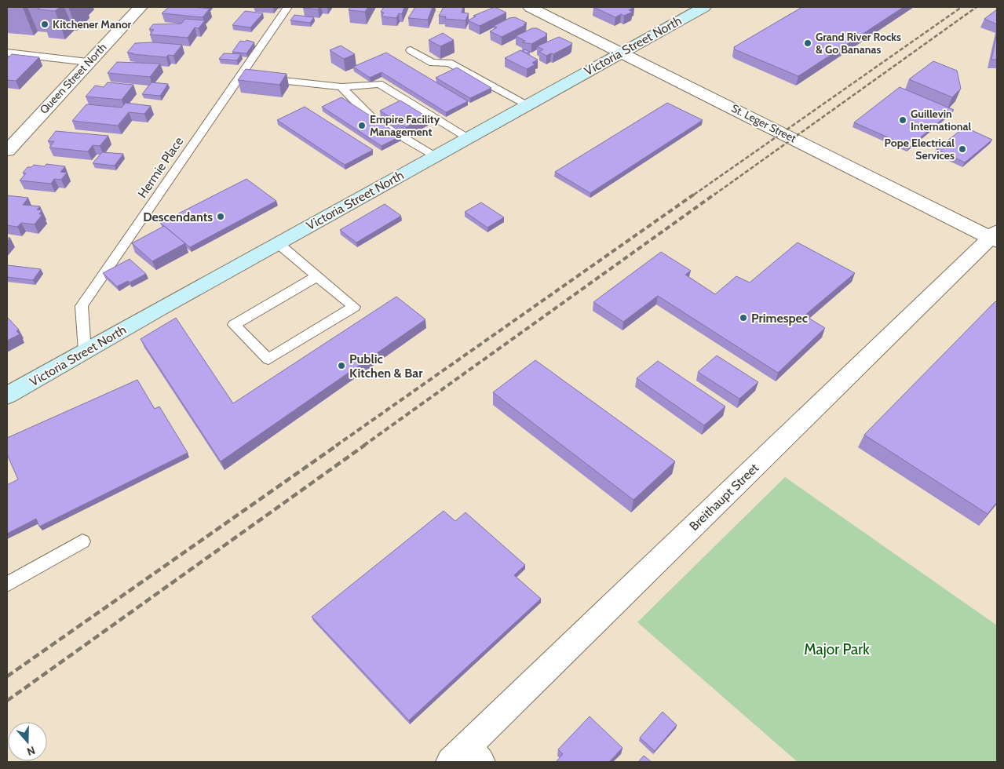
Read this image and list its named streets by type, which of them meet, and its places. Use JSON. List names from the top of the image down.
{
  "streets": {
    "main road": ["Victoria Street North"],
    "street": ["Queen Street North", "St. Leger Street", "Breithaupt Street"],
    "lane": ["Hermie Place"]
  },
  "crossings": [
    ["Victoria Street North", "St. Leger Street"],
    ["Victoria Street North", "Hermie Place"],
    ["St. Leger Street", "Breithaupt Street"]
  ],
  "parks": ["Major Park"],
  "places": [
    "Kitchener Manor",
    "Grand River Rocks & Go Bananas",
    "Guillevin International",
    "Empire Facility Management",
    "Pope Electrical Services",
    "Descendants",
    "Primespec",
    "Public Kitchen & Bar"
  ],
  "north": "bottom"
}
